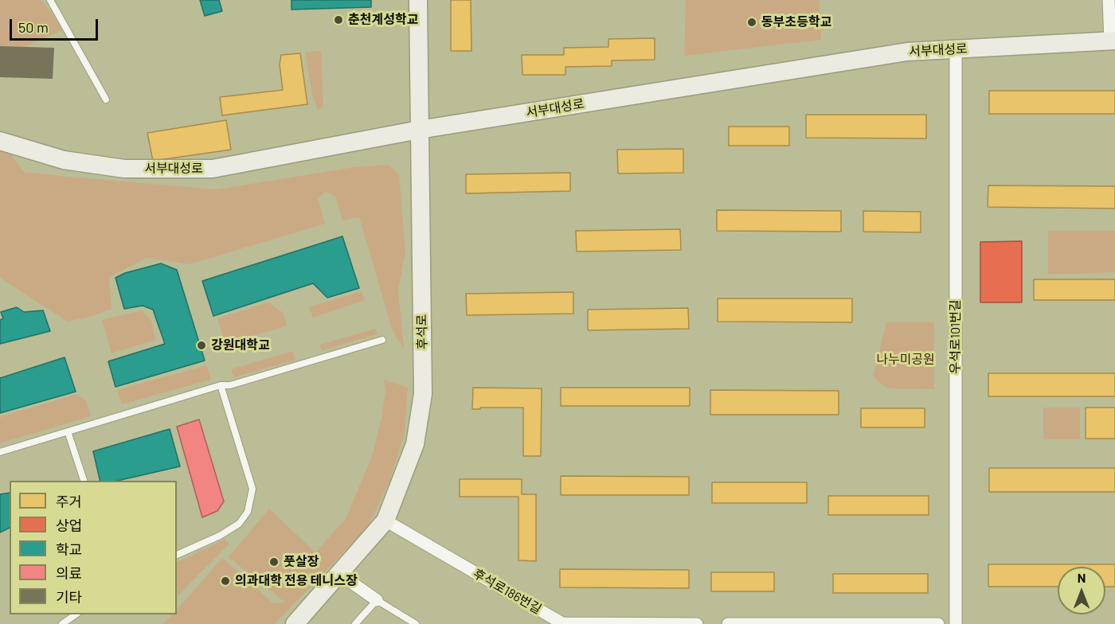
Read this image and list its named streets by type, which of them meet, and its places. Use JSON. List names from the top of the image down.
{
  "streets": {
    "street": [
      "서부대성로",
      "후석로",
      "우석로101번길",
      "후석로186번길"
    ]
  },
  "crossings": [
    ["서부대성로", "후석로"],
    ["서부대성로", "우석로101번길"],
    ["후석로", "후석로186번길"]
  ],
  "parks": ["나누미공원"],
  "places": [
    "춘천계성학교",
    "동부초등학교",
    "강원대학교",
    "풋살장",
    "의과대학 전용 테니스장"
  ],
  "legend": [
    "주거",
    "상업",
    "학교",
    "의료",
    "기타"
  ],
  "scale_bar": "50 m",
  "north": "top"
}
